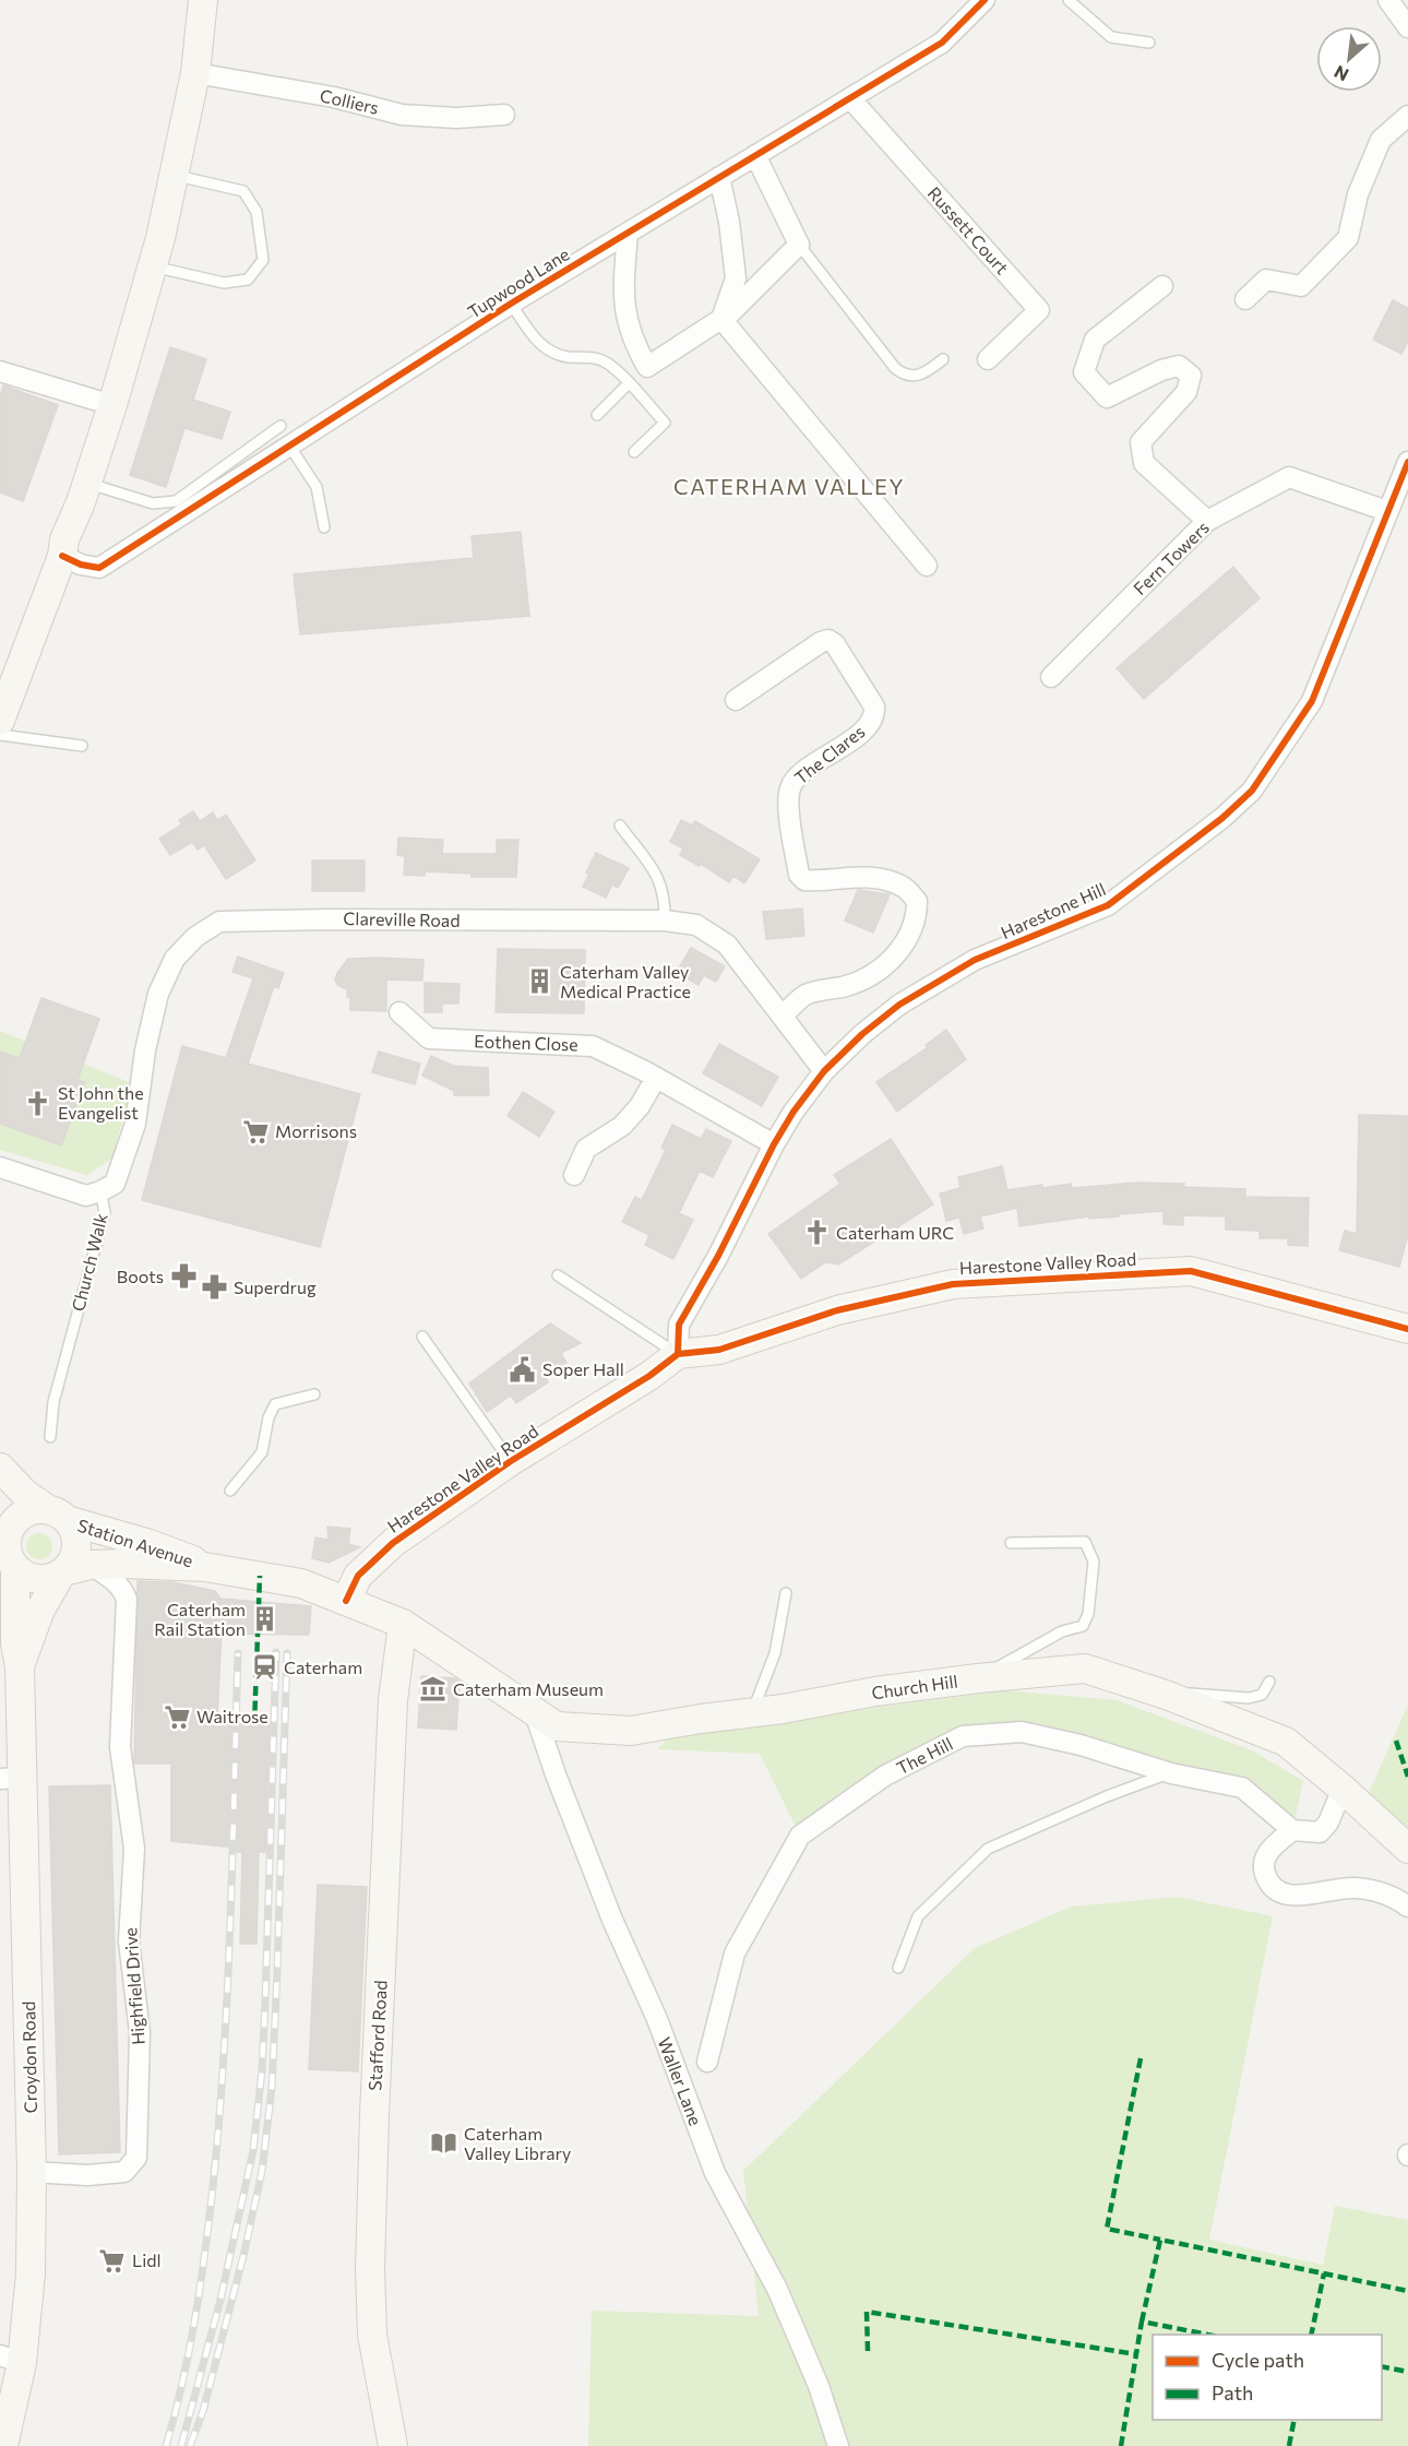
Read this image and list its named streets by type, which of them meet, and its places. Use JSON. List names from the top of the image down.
{
  "streets": {
    "main road": [
      "Harestone Valley Road",
      "Station Avenue",
      "Church Hill",
      "Stafford Road",
      "Croydon Road"
    ],
    "street": [
      "Colliers",
      "Russett Court",
      "Tupwood Lane",
      "Fern Towers",
      "The Clares",
      "Harestone Hill",
      "Clareville Road",
      "Eothen Close",
      "Church Walk",
      "The Hill",
      "Highfield Drive",
      "Waller Lane"
    ]
  },
  "crossings": [
    ["Russett Court", "Tupwood Lane"],
    ["Fern Towers", "Harestone Hill"],
    ["The Clares", "Clareville Road"],
    ["Harestone Hill", "Clareville Road"],
    ["Harestone Hill", "Eothen Close"],
    ["Harestone Hill", "Harestone Valley Road"],
    ["Clareville Road", "Church Walk"],
    ["Harestone Valley Road", "Station Avenue"],
    ["Station Avenue", "Church Hill"],
    ["Station Avenue", "Highfield Drive"],
    ["Station Avenue", "Stafford Road"],
    ["Station Avenue", "Croydon Road"],
    ["Church Hill", "Stafford Road"],
    ["Church Hill", "Waller Lane"],
    ["Highfield Drive", "Croydon Road"]
  ],
  "districts": ["CATERHAM VALLEY"],
  "places": {
    "building": ["Caterham Valley Medical Practice", "Caterham Rail Station"],
    "church": ["St John the Evangelist", "Caterham URC"],
    "supermarket": ["Morrisons", "Waitrose", "Lidl"],
    "pharmacy": ["Boots", "Superdrug"],
    "public building": ["Soper Hall"],
    "station": ["Caterham"],
    "museum": ["Caterham Museum"],
    "library": ["Caterham Valley Library"]
  },
  "legend": ["Cycle path", "Path"],
  "north": "bottom left"
}
